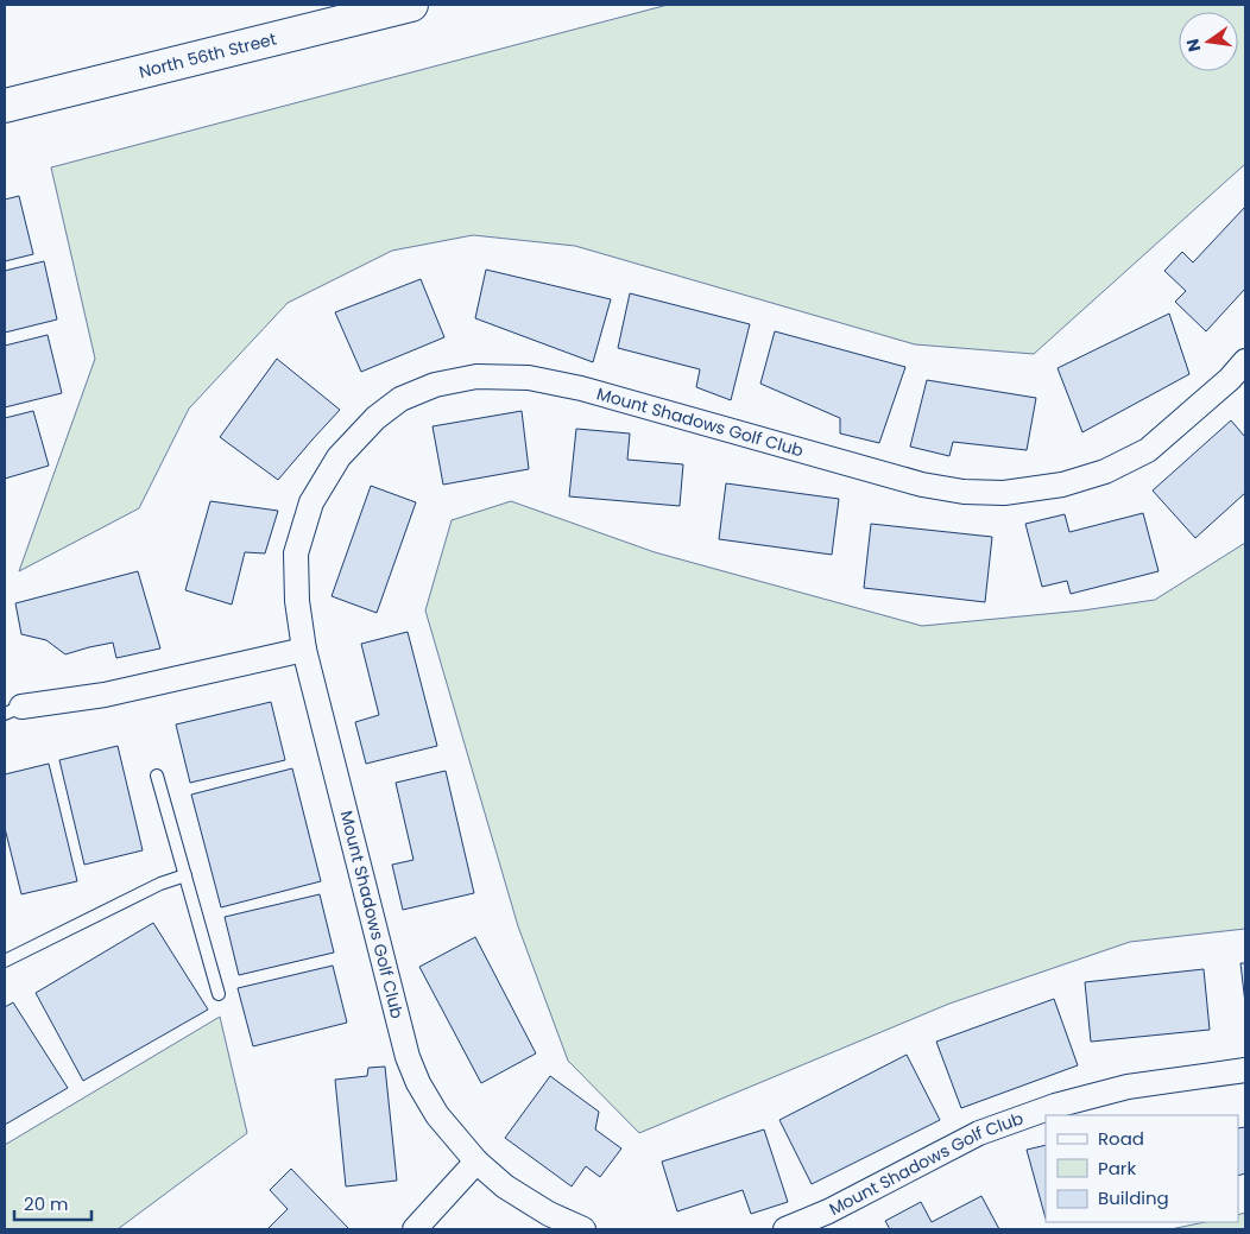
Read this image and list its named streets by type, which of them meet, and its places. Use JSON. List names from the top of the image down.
{
  "streets": {
    "street": ["North 56th Street", "Mount Shadows Golf Club"]
  },
  "legend": ["Road", "Park", "Building"],
  "scale_bar": "20 m",
  "north": "left"
}
